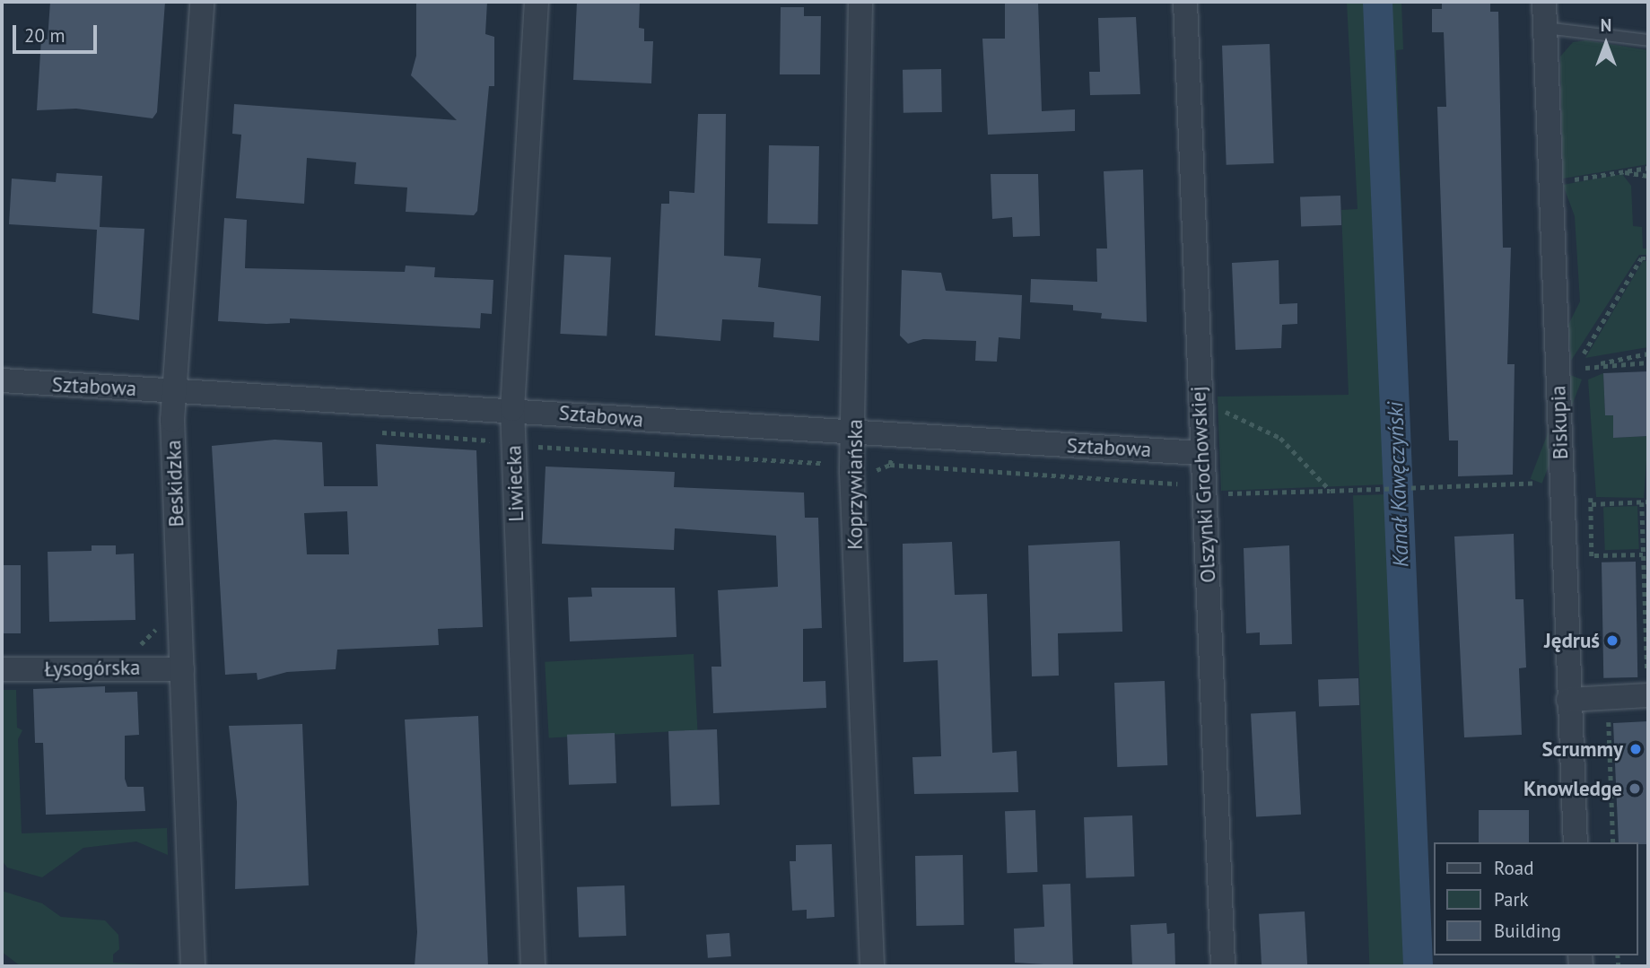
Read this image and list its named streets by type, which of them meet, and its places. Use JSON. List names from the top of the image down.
{
  "streets": {
    "street": [
      "Sztabowa",
      "Biskupia",
      "Beskidzka",
      "Liwiecka",
      "Koprzywiańska",
      "Olszynki Grochowskiej",
      "Łysogórska"
    ]
  },
  "crossings": [
    ["Sztabowa", "Beskidzka"],
    ["Sztabowa", "Liwiecka"],
    ["Sztabowa", "Koprzywiańska"],
    ["Sztabowa", "Olszynki Grochowskiej"],
    ["Beskidzka", "Łysogórska"]
  ],
  "water": ["Kanał Kawęczyński"],
  "places": ["Jędruś", "Scrummy", "Knowledge"],
  "legend": ["Road", "Park", "Building"],
  "scale_bar": "20 m",
  "north": "top"
}
